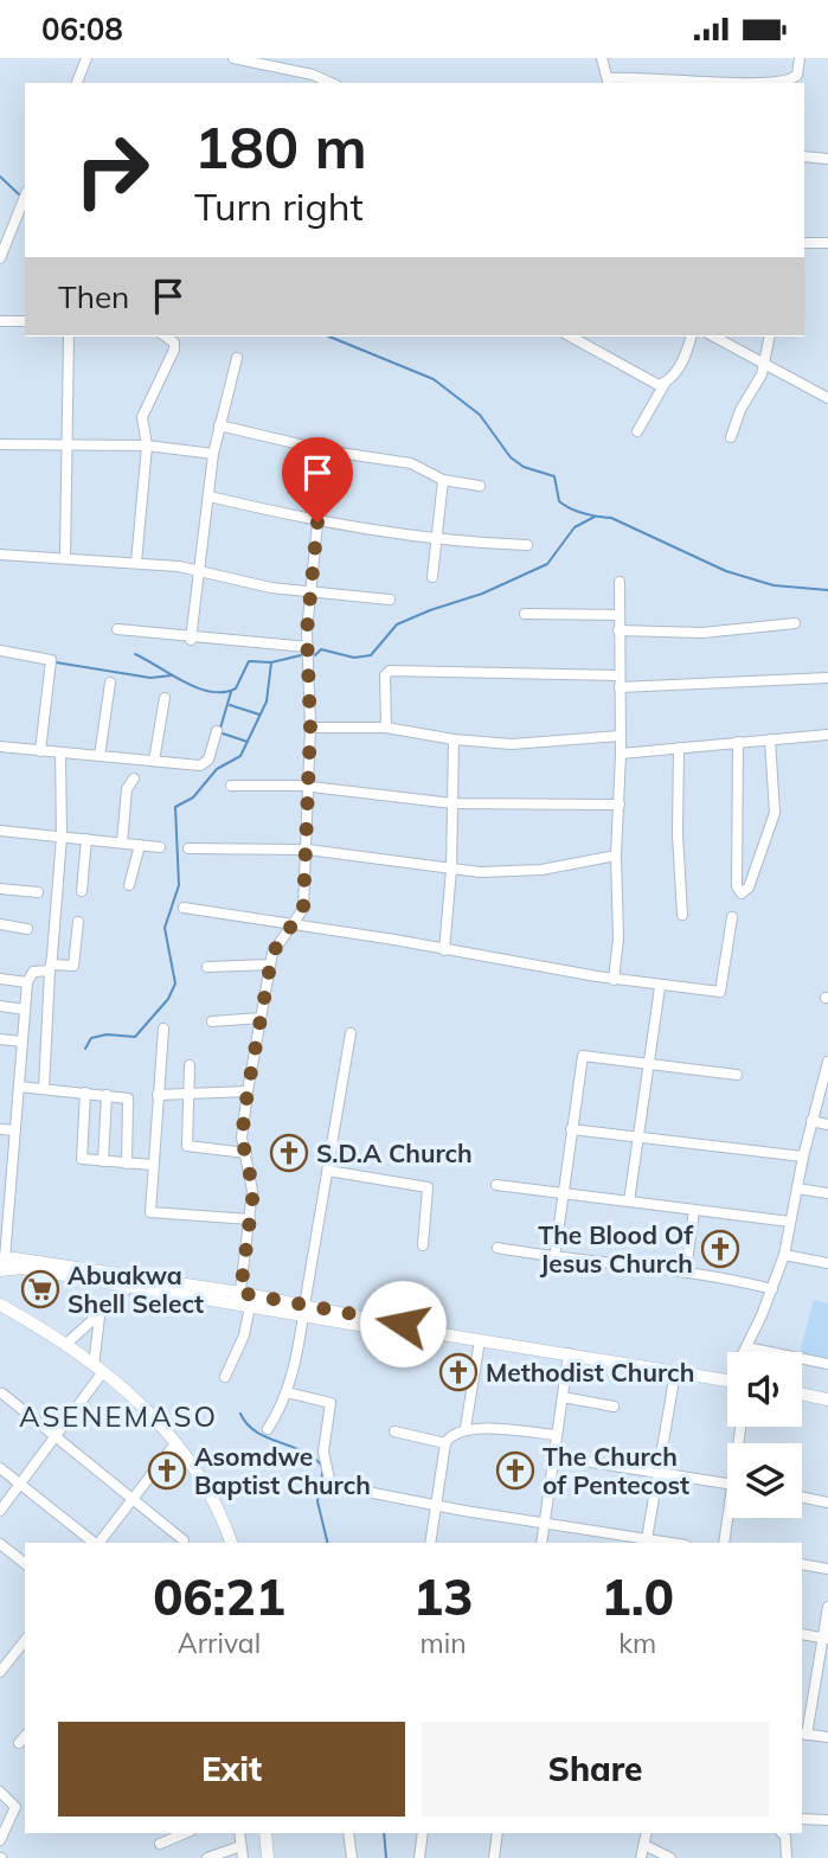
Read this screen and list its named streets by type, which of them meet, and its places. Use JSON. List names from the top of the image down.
{
  "districts": ["ASENEMASO"],
  "places": {
    "church": [
      "S.D.A Church",
      "The Blood Of Jesus Church",
      "Methodist Church",
      "Asomdwe Baptist Church",
      "The Church of Pentecost"
    ],
    "supermarket": ["Abuakwa Shell Select"]
  },
  "page": {
    "status": "06:08",
    "turn": ["180 m", "Turn right"],
    "then": "Then",
    "eta": [
      "06:21",
      "Arrival",
      "13",
      "min",
      "1.0",
      "km"
    ],
    "buttons": ["Exit", "Share"]
  }
}
